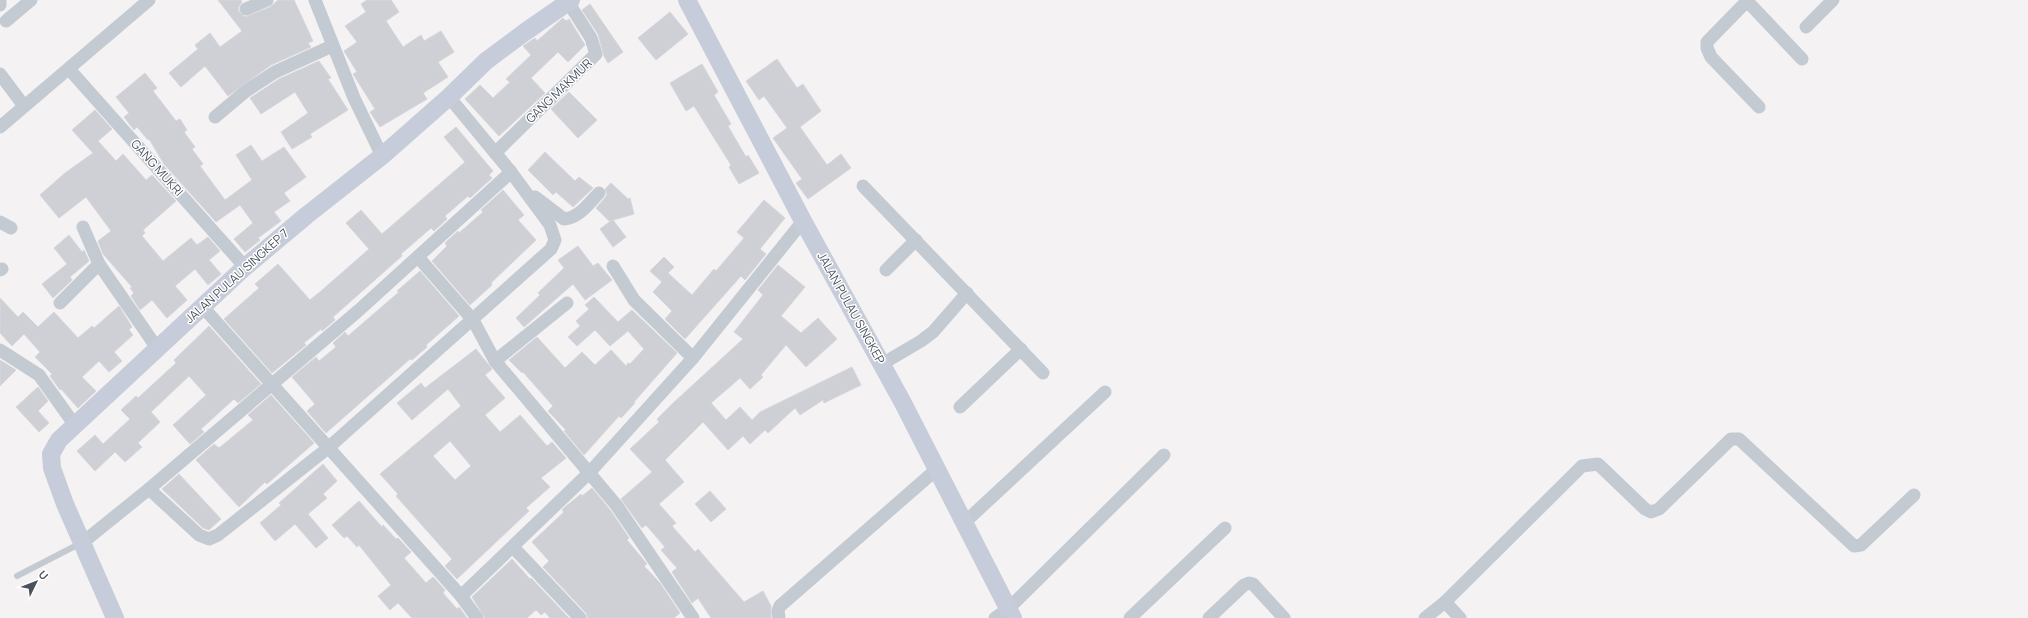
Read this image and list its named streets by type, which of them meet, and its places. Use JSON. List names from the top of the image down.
{
  "streets": {
    "street": [
      "GANG MAKMUR",
      "GANG MUKRI",
      "JALAN PULAU SINGKEP 7",
      "JALAN PULAU SINGKEP"
    ]
  },
  "crossings": [
    ["GANG MAKMUR", "JALAN PULAU SINGKEP 7"],
    ["GANG MUKRI", "JALAN PULAU SINGKEP 7"]
  ],
  "north": "top right"
}
